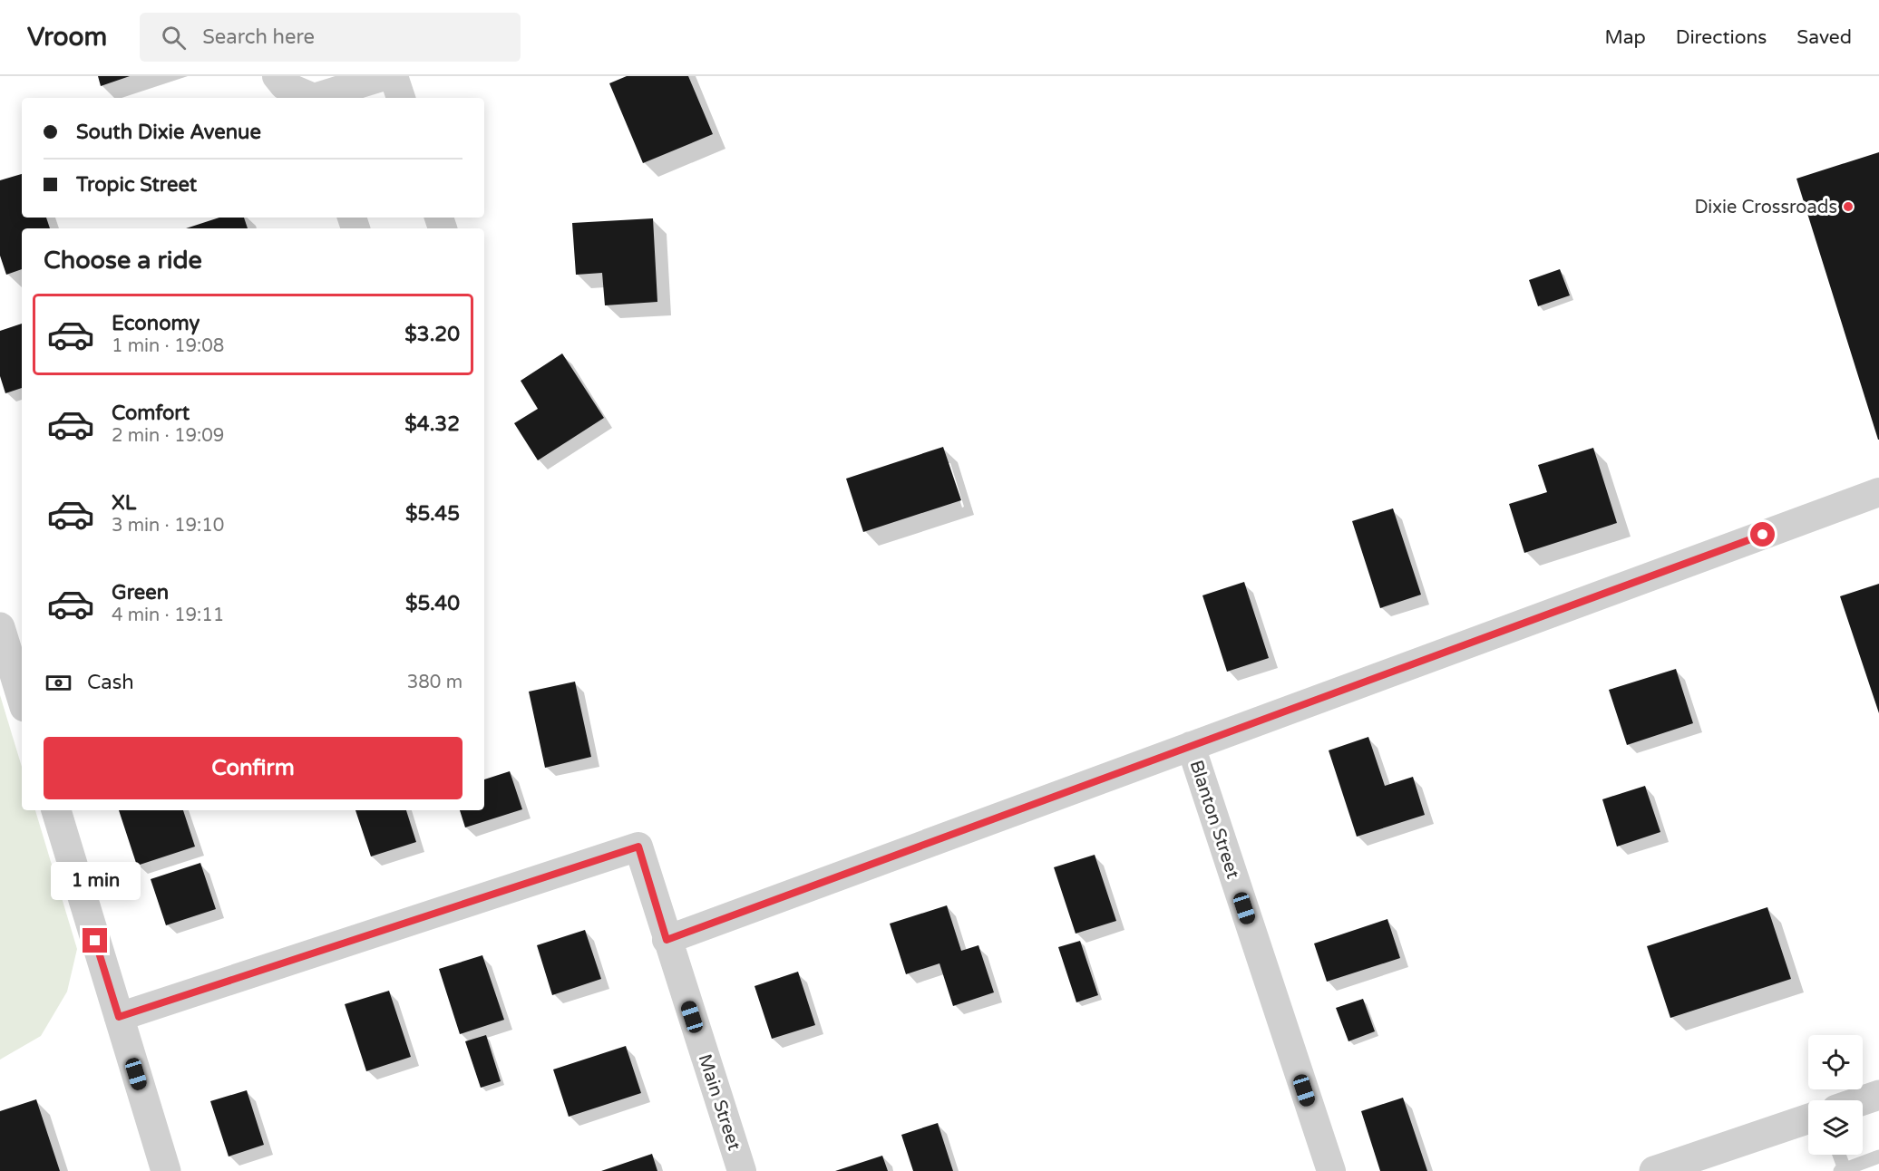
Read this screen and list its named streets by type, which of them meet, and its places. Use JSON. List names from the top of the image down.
{
  "streets": {
    "street": ["Blanton Street", "Main Street"]
  },
  "places": ["Dixie Crossroads"],
  "page": {
    "header": "Vroom",
    "search": "Search here",
    "nav": ["Map", "Directions", "Saved"],
    "banner": ["South Dixie Avenue", "Tropic Street"],
    "heading": "Choose a ride",
    "list": [
      {
        "name": "Economy",
        "note": "1 min · 19:08",
        "value": "$3.20"
      },
      {
        "name": "Comfort",
        "note": "2 min · 19:09",
        "value": "$4.32"
      },
      {
        "name": "XL",
        "note": "3 min · 19:10",
        "value": "$5.45"
      },
      {
        "name": "Green",
        "note": "4 min · 19:11",
        "value": "$5.40"
      }
    ],
    "pay": ["Cash", "380 m"],
    "buttons": "Confirm",
    "bubble": "1 min"
  }
}
